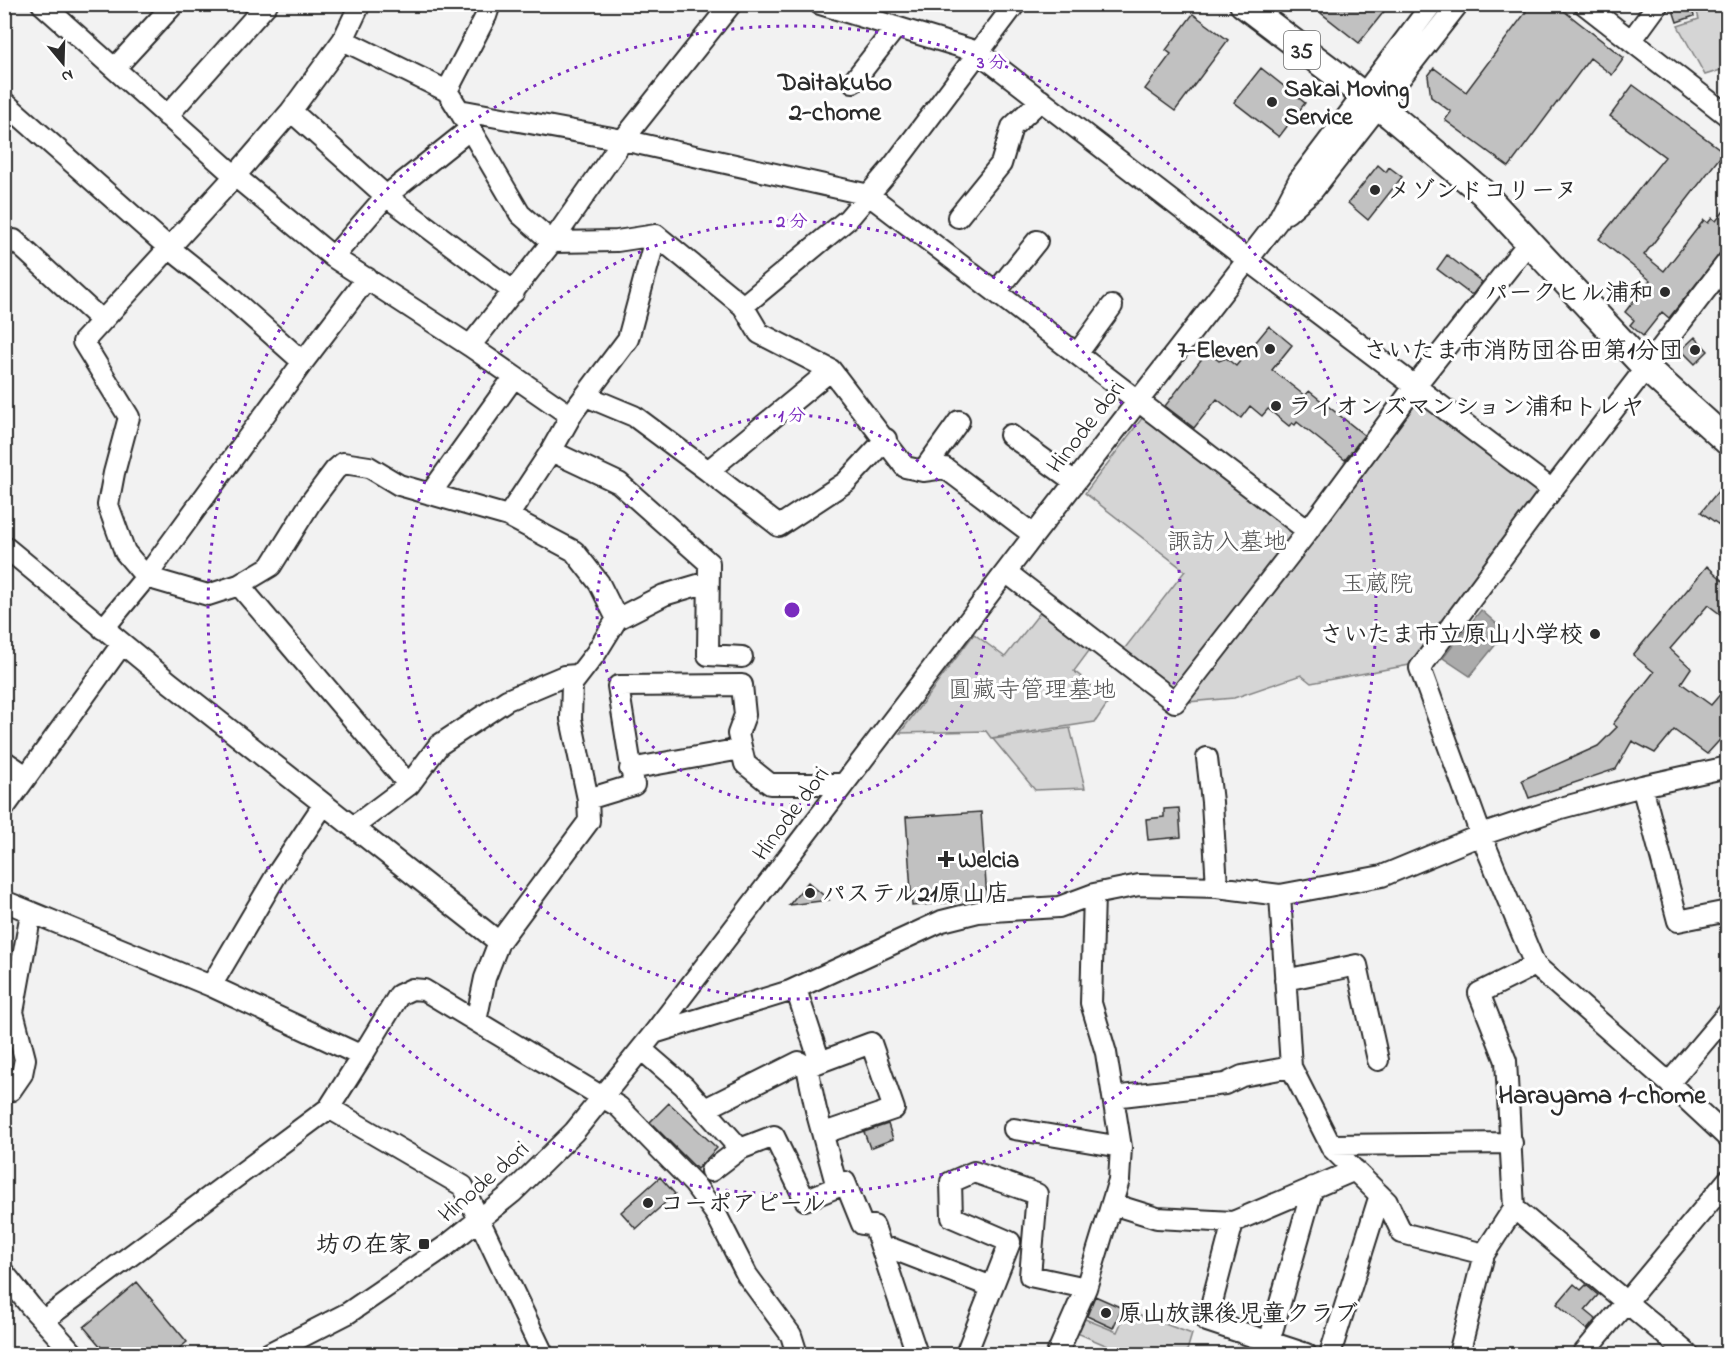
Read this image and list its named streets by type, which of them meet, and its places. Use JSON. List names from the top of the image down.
{
  "streets": {
    "main road": ["35"],
    "street": ["Hinode dori"]
  },
  "crossings": [
    ["35", "Hinode dori"]
  ],
  "districts": ["Daitakubo 2-chome", "Harayama 1-chome"],
  "parks": ["諏訪入墓地", "玉蔵院", "圓藏寺管理墓地"],
  "places": {
    "other": [
      "Sakai Moving Service",
      "メゾンドコリーヌ",
      "パークヒル浦和",
      "7-Eleven",
      "さいたま市消防団谷田第1分団",
      "ライオンズマンション浦和トレヤ",
      "さいたま市立原山小学校",
      "パステル21原山店",
      "コーポアピール",
      "原山放課後児童クラブ"
    ],
    "health": ["Welcia"],
    "transit": ["坊の在家"]
  },
  "north": "bottom",
  "rings": ["3 分", "2 分", "1 分"]
}
